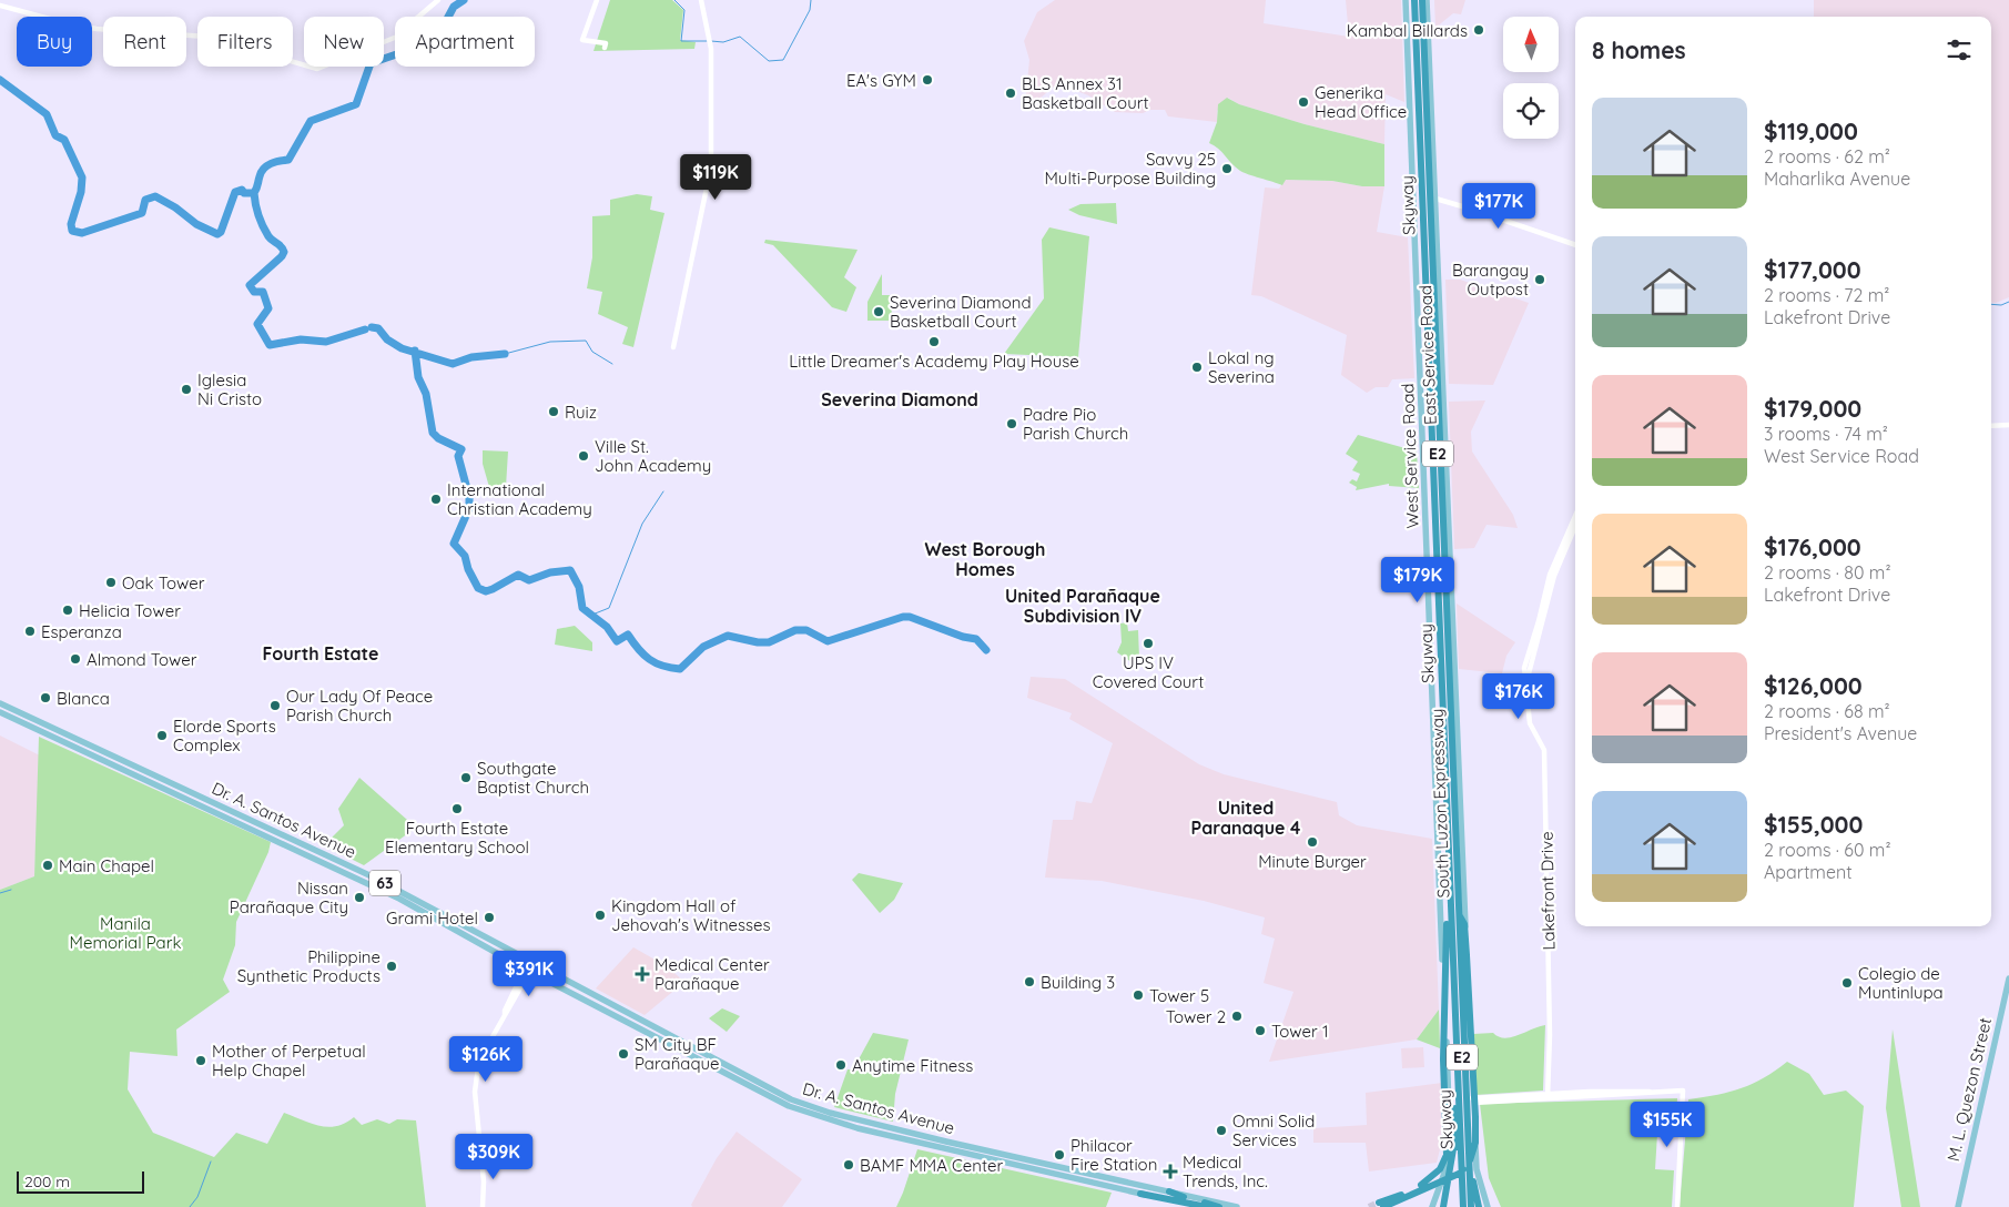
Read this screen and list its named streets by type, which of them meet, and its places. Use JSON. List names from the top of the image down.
{
  "streets": {
    "highway": ["Skyway", "E2", "South Luzon Expressway"],
    "main road": [
      "East Service Road",
      "West Service Road",
      "Dr. A. Santos Avenue",
      "63",
      "M. L. Quezon Street"
    ],
    "street": ["Lakefront Drive"]
  },
  "crossings": [
    ["Skyway", "South Luzon Expressway"]
  ],
  "districts": [
    "Severina Diamond",
    "West Borough Homes",
    "United Parañaque Subdivision IV",
    "Fourth Estate",
    "United Paranaque 4"
  ],
  "parks": ["Manila Memorial Park"],
  "places": {
    "other": [
      "Kambal Billards",
      "EA's GYM",
      "BLS Annex 31 Basketball Court",
      "Generika Head Office",
      "Savvy 25 Multi-Purpose Building",
      "Barangay Outpost",
      "Severina Diamond Basketball Court",
      "Little Dreamer's Academy Play House",
      "Lokal ng Severina",
      "Iglesia Ni Cristo",
      "Ruiz",
      "Padre Pio Parish Church",
      "Ville St. John Academy",
      "International Christian Academy",
      "Oak Tower",
      "Helicia Tower",
      "Esperanza",
      "UPS IV Covered Court",
      "Almond Tower",
      "Blanca",
      "Our Lady Of Peace Parish Church",
      "Elorde Sports Complex",
      "Southgate Baptist Church",
      "Fourth Estate Elementary School",
      "Minute Burger",
      "Main Chapel",
      "Nissan Parañaque City",
      "Kingdom Hall of Jehovah's Witnesses",
      "Grami Hotel",
      "Philippine Synthetic Products",
      "Building 3",
      "Colegio de Muntinlupa",
      "Tower 5",
      "Tower 2",
      "Tower 1",
      "SM City BF Parañaque",
      "Mother of Perpetual Help Chapel",
      "Anytime Fitness",
      "Omni Solid Services",
      "Philacor Fire Station",
      "BAMF MMA Center"
    ],
    "health": ["Medical Center Parañaque", "Medical Trends, Inc."]
  },
  "scale_bar": "200 m",
  "north": "top",
  "page": {
    "chip": [
      "Buy",
      "Rent",
      "Filters",
      "New",
      "Apartment"
    ],
    "heading": "8 homes",
    "list": [
      {
        "name": "$119,000",
        "note": "2 rooms · 62 m² · Maharlika Avenue"
      },
      {
        "name": "$177,000",
        "note": "2 rooms · 72 m² · Lakefront Drive"
      },
      {
        "name": "$179,000",
        "note": "3 rooms · 74 m² · West Service Road"
      },
      {
        "name": "$176,000",
        "note": "2 rooms · 80 m² · Lakefront Drive"
      },
      {
        "name": "$126,000",
        "note": "2 rooms · 68 m² · President's Avenue"
      },
      {
        "name": "$155,000",
        "note": "2 rooms · 60 m² · Apartment"
      }
    ],
    "price": [
      "$119K",
      "$177K",
      "$179K",
      "$176K",
      "$391K",
      "$126K",
      "$155K",
      "$309K"
    ],
    "scale": "200 m"
  }
}
